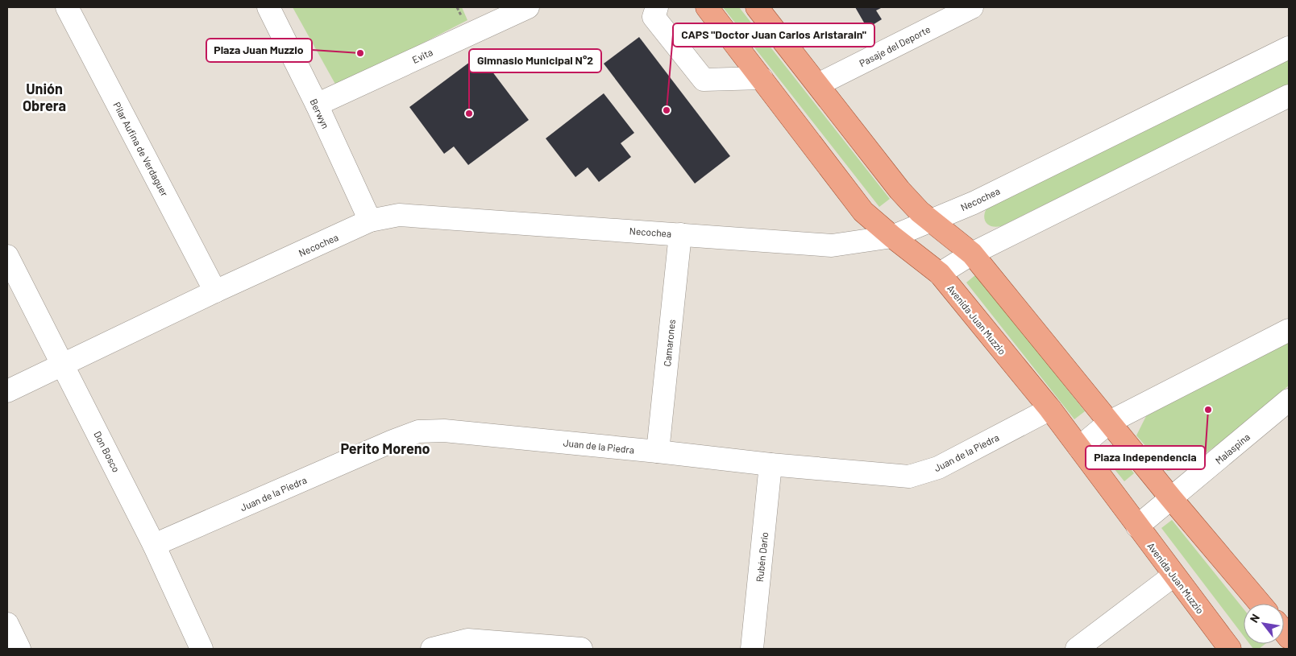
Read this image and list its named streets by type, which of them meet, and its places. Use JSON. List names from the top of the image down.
{
  "streets": {
    "main road": ["Avenida Juan Muzzio"],
    "street": [
      "Pasaje del Deporte",
      "Evita",
      "Berwyn",
      "Pilar Aufina de Verdaguer",
      "Necochea",
      "Camarones",
      "Juan de la Piedra",
      "Malaspina",
      "Don Bosco",
      "Rubén Darío"
    ]
  },
  "crossings": [
    ["Evita", "Berwyn"],
    ["Berwyn", "Necochea"],
    ["Pilar Aufina de Verdaguer", "Necochea"],
    ["Necochea", "Avenida Juan Muzzio"],
    ["Necochea", "Camarones"],
    ["Necochea", "Don Bosco"],
    ["Avenida Juan Muzzio", "Juan de la Piedra"],
    ["Avenida Juan Muzzio", "Malaspina"],
    ["Camarones", "Juan de la Piedra"],
    ["Juan de la Piedra", "Don Bosco"],
    ["Juan de la Piedra", "Rubén Darío"]
  ],
  "districts": ["Unión Obrera", "Perito Moreno"],
  "places": [
    "Plaza Juan Muzzio",
    "CAPS \"Doctor Juan Carlos Aristarain\"",
    "Gimnasio Municipal N°2",
    "Plaza Independencia"
  ],
  "north": "top left"
}
